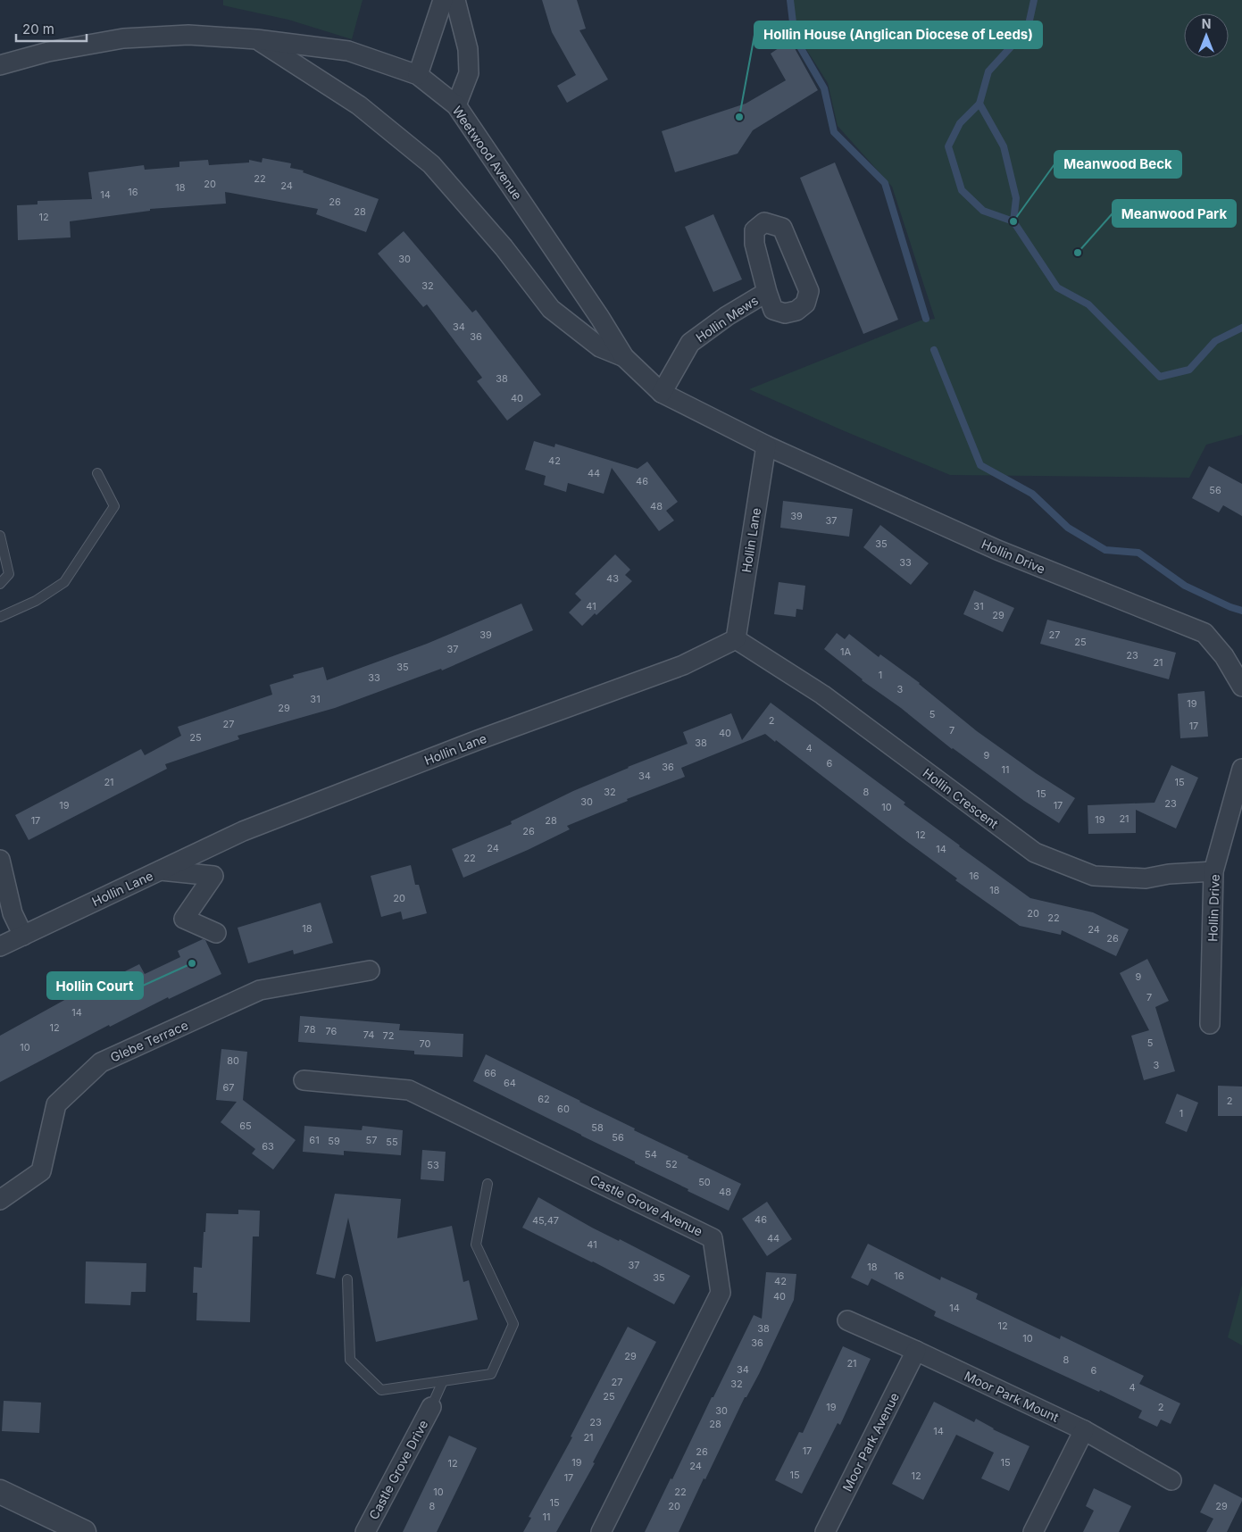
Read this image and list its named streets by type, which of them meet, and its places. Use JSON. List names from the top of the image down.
{
  "streets": {
    "street": [
      "Weetwood Avenue",
      "Hollin Mews",
      "Hollin Lane",
      "Hollin Drive",
      "Hollin Crescent",
      "Glebe Terrace",
      "Castle Grove Avenue",
      "Moor Park Mount",
      "Moor Park Avenue",
      "Castle Grove Drive"
    ]
  },
  "crossings": [
    ["Weetwood Avenue", "Hollin Mews"],
    ["Weetwood Avenue", "Hollin Lane"],
    ["Weetwood Avenue", "Hollin Drive"],
    ["Hollin Lane", "Hollin Drive"],
    ["Hollin Lane", "Hollin Crescent"],
    ["Hollin Drive", "Hollin Crescent"],
    ["Moor Park Mount", "Moor Park Avenue"]
  ],
  "places": [
    "Hollin House (Anglican Diocese of Leeds)",
    "Meanwood Beck",
    "Meanwood Park",
    "Hollin Court"
  ],
  "house_numbers": [
    "22",
    "20",
    "24",
    "18",
    "16",
    "14",
    "26",
    "28",
    "12",
    "30",
    "32",
    "34",
    "36",
    "38",
    "40",
    "42",
    "44",
    "46",
    "56",
    "48",
    "39",
    "37",
    "35",
    "33",
    "43",
    "41",
    "31",
    "29",
    "39",
    "27",
    "25",
    "37",
    "1A",
    "23",
    "21",
    "35",
    "1",
    "33",
    "3",
    "31",
    "19",
    "29",
    "5",
    "2",
    "27",
    "17",
    "7",
    "40",
    "25",
    "38",
    "4",
    "9",
    "6",
    "36",
    "11",
    "34",
    "21",
    "15",
    "32",
    "8",
    "15",
    "30",
    "23",
    "19",
    "17",
    "10",
    "21",
    "19",
    "17",
    "28",
    "26",
    "12",
    "24",
    "14",
    "22",
    "16",
    "18",
    "20",
    "20",
    "22",
    "18",
    "24",
    "26",
    "9",
    "7",
    "14",
    "12",
    "78",
    "76",
    "74",
    "72",
    "5",
    "70",
    "10",
    "80",
    "3",
    "66",
    "64",
    "67",
    "62",
    "2",
    "60",
    "1",
    "65",
    "58",
    "56",
    "61",
    "57",
    "59",
    "55",
    "63",
    "54",
    "52",
    "53",
    "50",
    "48",
    "46",
    "45,47",
    "44",
    "41",
    "37",
    "18",
    "16",
    "35",
    "42",
    "40",
    "14",
    "12",
    "38",
    "10",
    "36",
    "29",
    "8",
    "21",
    "34",
    "6",
    "27",
    "32",
    "4",
    "25",
    "19",
    "2",
    "30",
    "23",
    "28",
    "14",
    "21",
    "17",
    "26",
    "19",
    "15",
    "12",
    "24",
    "15",
    "12",
    "17",
    "10",
    "22",
    "15",
    "8",
    "20",
    "29",
    "11"
  ],
  "scale_bar": "20 m",
  "north": "top"
}
